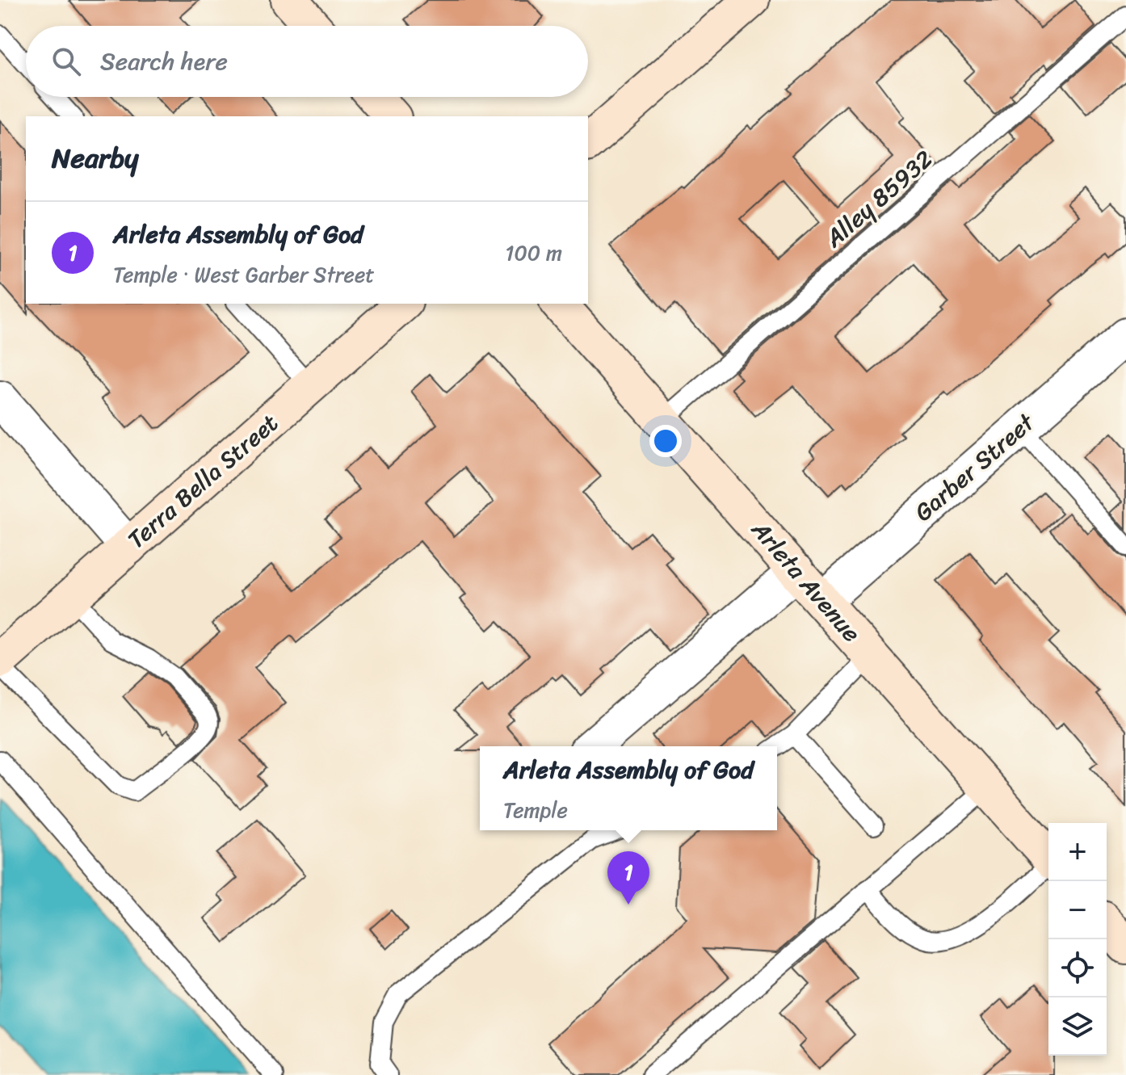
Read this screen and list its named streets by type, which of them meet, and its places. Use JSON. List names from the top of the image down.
{
  "streets": {
    "main road": ["Terra Bella Street", "Arleta Avenue"],
    "street": ["Garber Street"],
    "lane": ["Alley 85932"]
  },
  "crossings": [
    ["Alley 85932", "Arleta Avenue"],
    ["Garber Street", "Arleta Avenue"]
  ],
  "page": {
    "search": "Search here",
    "heading": "Nearby",
    "list": [
      {
        "mark": "1",
        "name": "Arleta Assembly of God",
        "note": "Temple · West Garber Street",
        "value": "100 m"
      }
    ],
    "popup": ["Arleta Assembly of God", "Temple"],
    "map_buttons": ["+", "−"],
    "pins": "1"
  }
}
